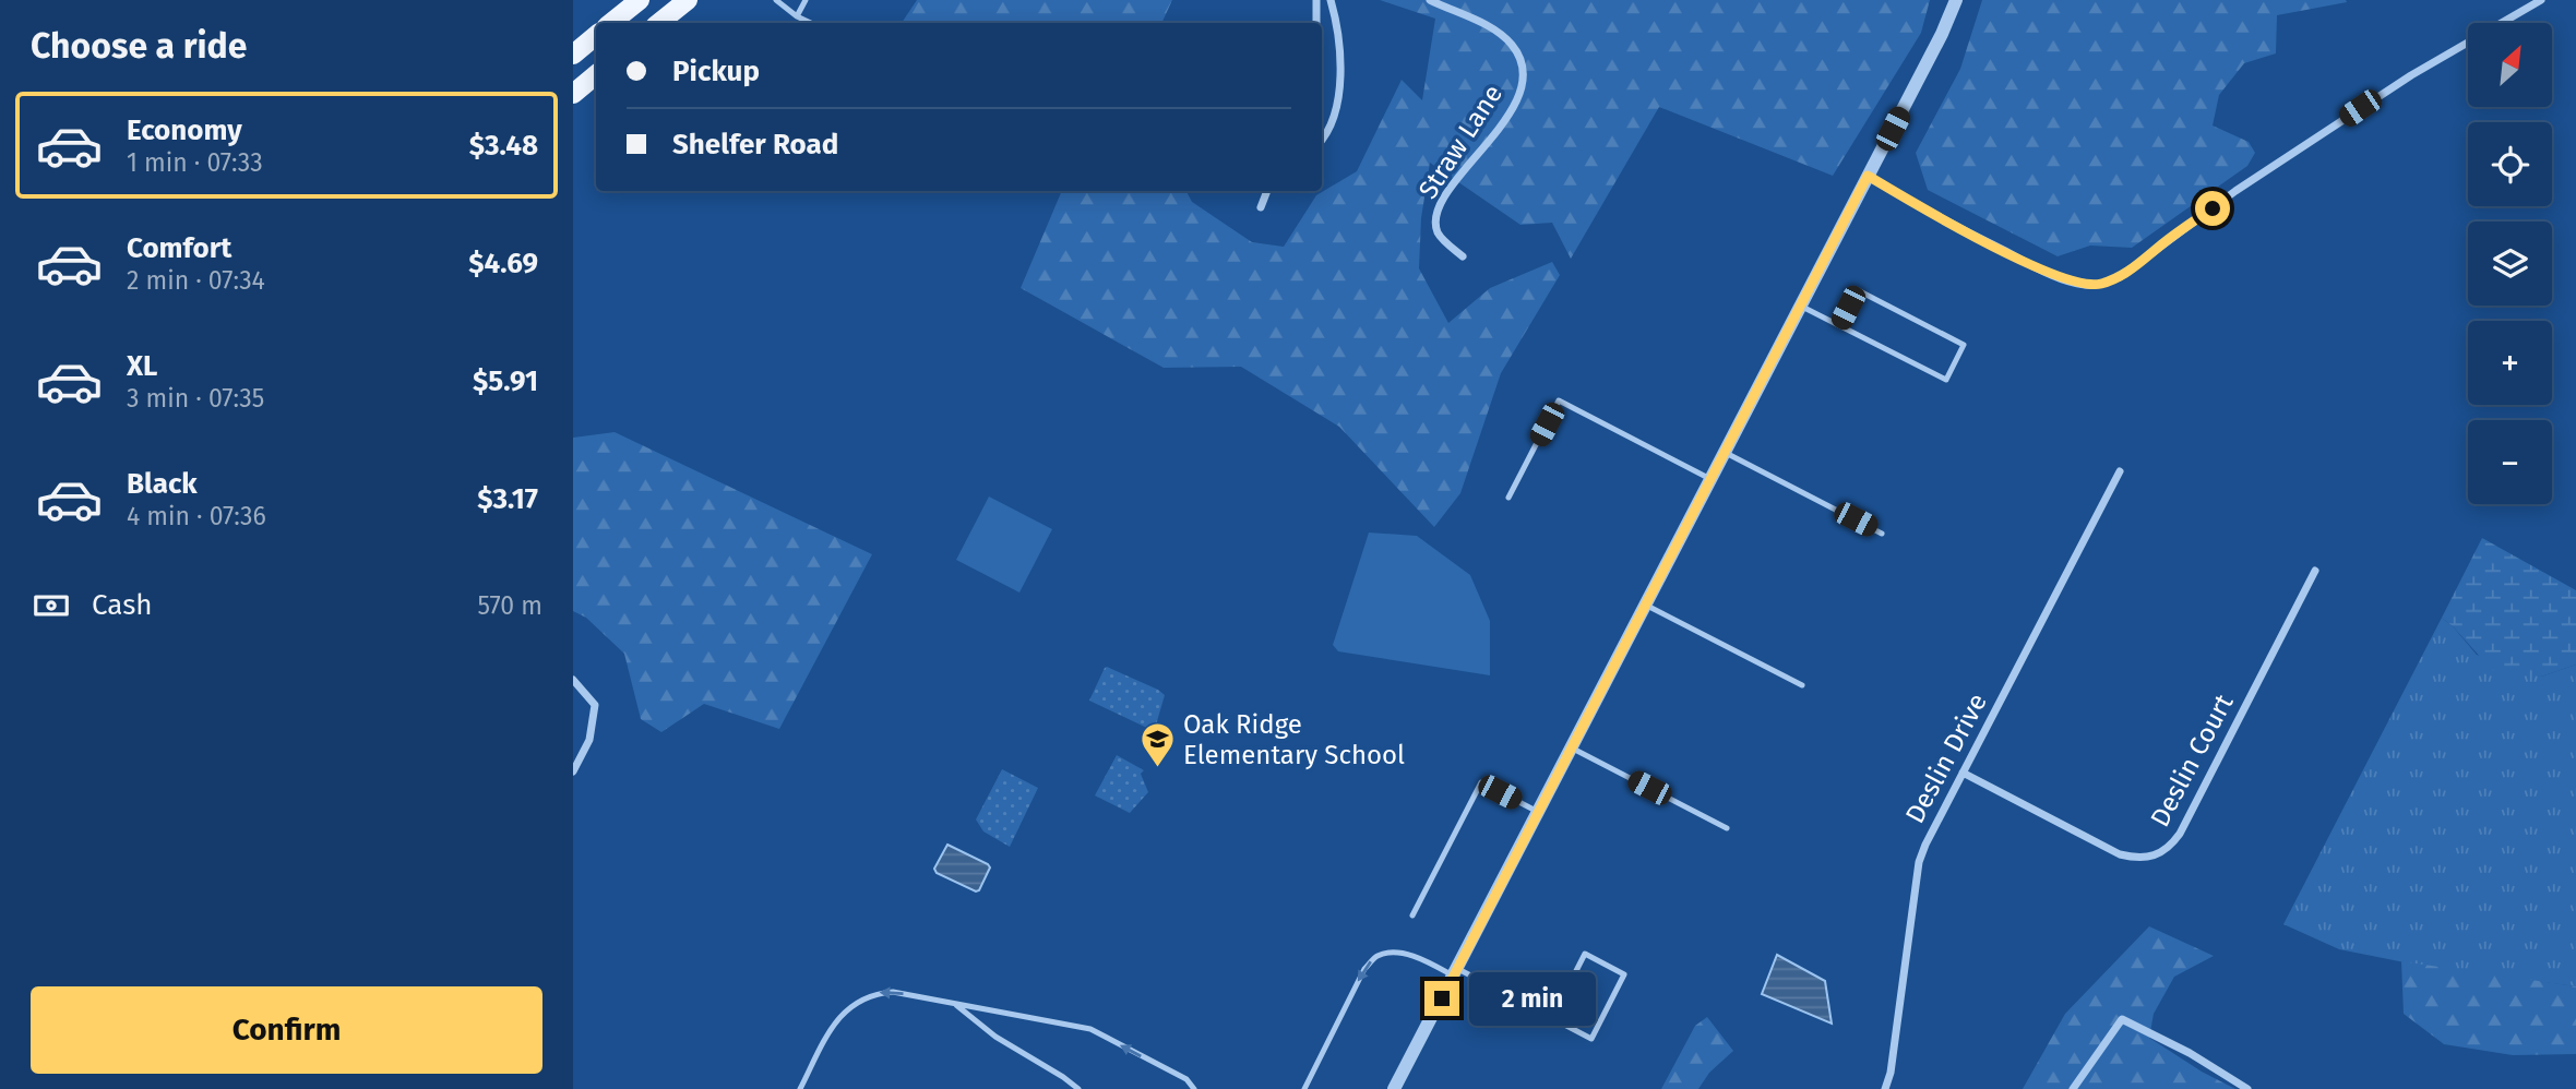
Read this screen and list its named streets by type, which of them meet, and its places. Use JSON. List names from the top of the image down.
{
  "streets": {
    "street": ["Straw Lane", "Deslin Drive", "Deslin Court"]
  },
  "crossings": [
    ["Deslin Drive", "Deslin Court"]
  ],
  "places": {
    "school or university": ["Oak Ridge Elementary School"]
  },
  "north": "top right",
  "page": {
    "heading": "Choose a ride",
    "map_buttons": ["+", "−"],
    "banner": ["Pickup", "Shelfer Road"],
    "list": [
      {
        "name": "Economy",
        "note": "1 min · 07:33",
        "value": "$3.48"
      },
      {
        "name": "Comfort",
        "note": "2 min · 07:34",
        "value": "$4.69"
      },
      {
        "name": "XL",
        "note": "3 min · 07:35",
        "value": "$5.91"
      },
      {
        "name": "Black",
        "note": "4 min · 07:36",
        "value": "$3.17"
      }
    ],
    "pay": ["Cash", "570 m"],
    "buttons": "Confirm",
    "bubble": "2 min"
  }
}
